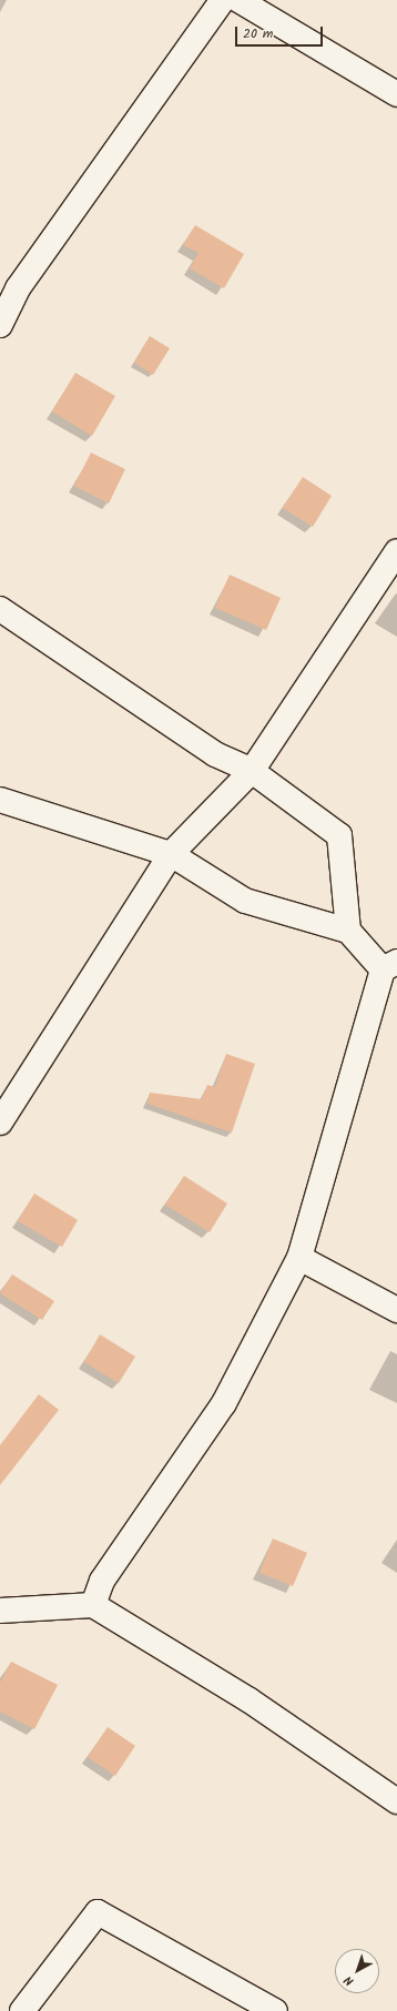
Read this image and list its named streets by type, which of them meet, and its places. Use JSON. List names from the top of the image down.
{
  "scale_bar": "20 m",
  "north": "bottom left"
}
